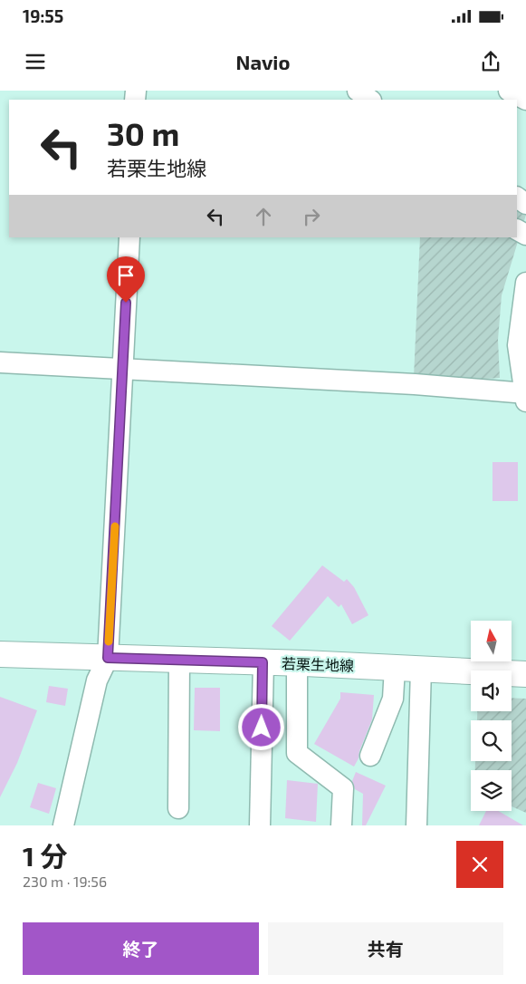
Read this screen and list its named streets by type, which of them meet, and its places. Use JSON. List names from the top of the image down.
{
  "streets": {
    "main road": ["若栗生地線"]
  },
  "north": "top",
  "page": {
    "status": "19:55",
    "header": "Navio",
    "turn": ["30 m", "若栗生地線"],
    "heading": ["1 分", "230 m · 19:56"],
    "buttons": ["終了", "共有"]
  }
}
